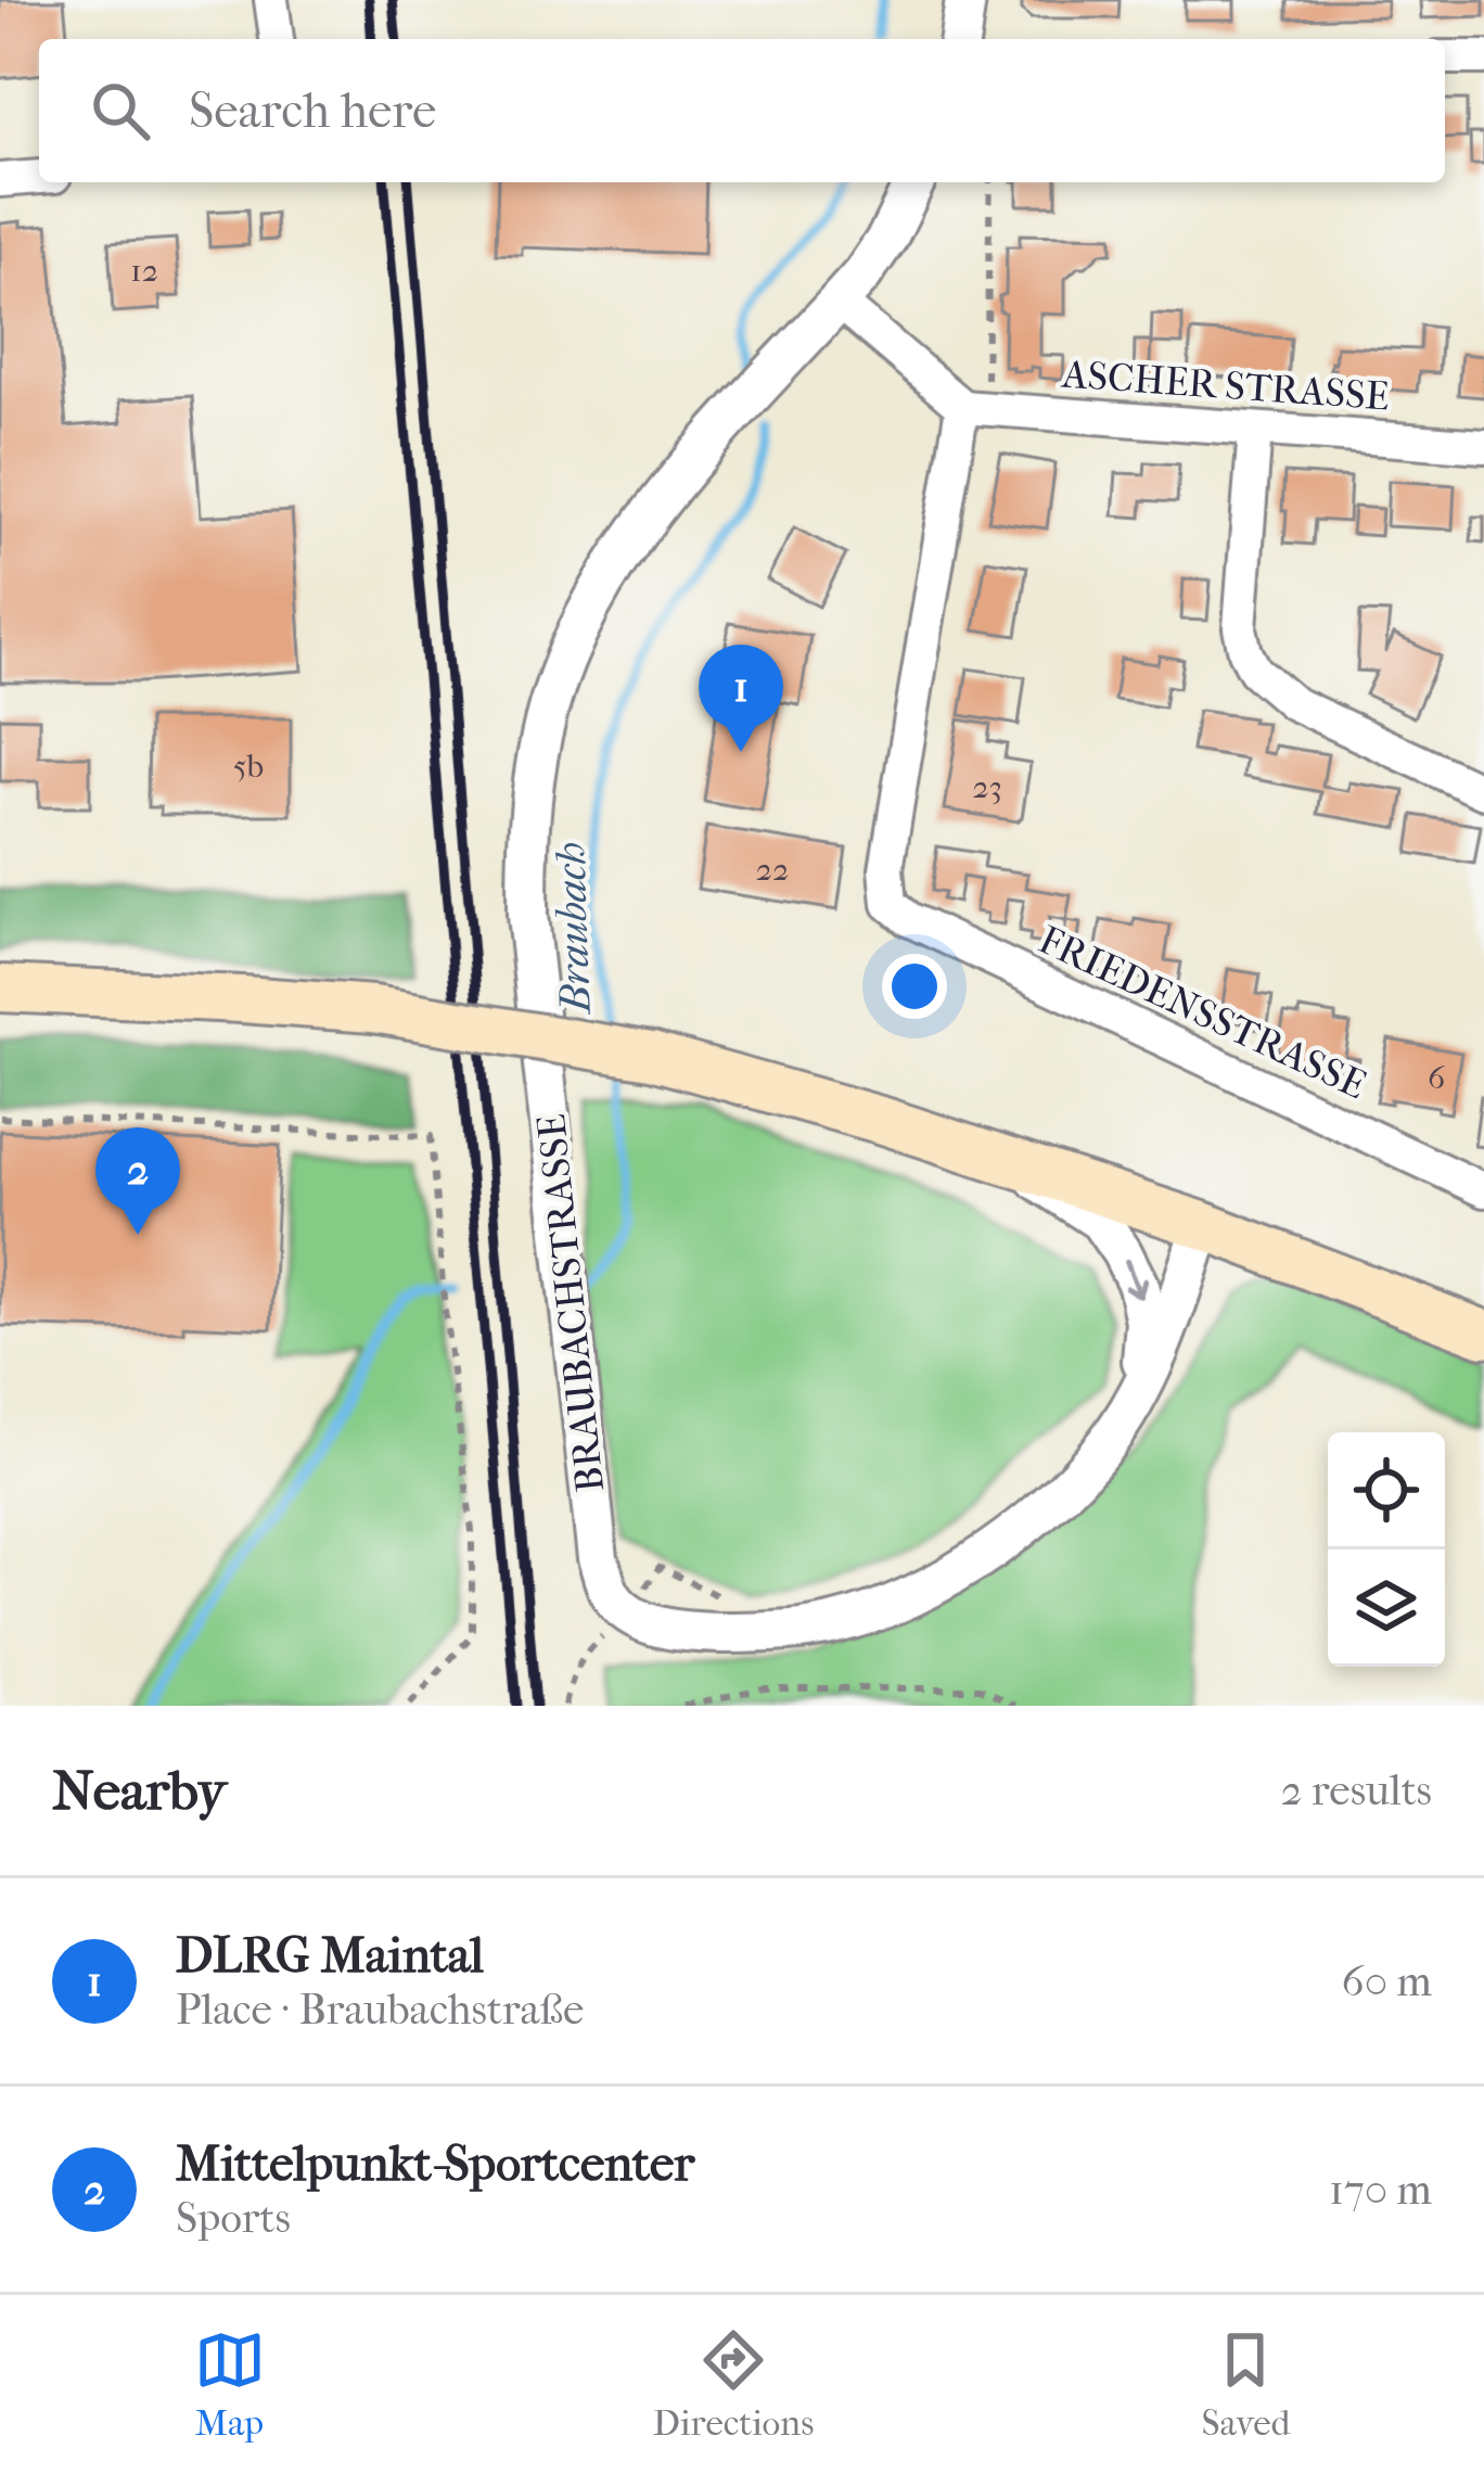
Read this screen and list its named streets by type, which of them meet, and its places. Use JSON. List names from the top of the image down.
{
  "streets": {
    "street": ["ASCHER STRASSE", "FRIEDENSSTRASSE", "BRAUBACHSTRASSE"]
  },
  "crossings": [
    ["ASCHER STRASSE", "FRIEDENSSTRASSE"]
  ],
  "water": ["Braubach"],
  "house_numbers": [
    "12",
    "5b",
    "23",
    "22",
    "6"
  ],
  "page": {
    "search": "Search here",
    "pins": ["1", "2"],
    "heading": ["Nearby", "2 results"],
    "list": [
      {
        "mark": "1",
        "name": "DLRG Maintal",
        "note": "Place · Braubachstraße",
        "value": "60 m"
      },
      {
        "mark": "2",
        "name": "Mittelpunkt-Sportcenter",
        "note": "Sports",
        "value": "170 m"
      }
    ],
    "nav": ["Map", "Directions", "Saved"]
  }
}
